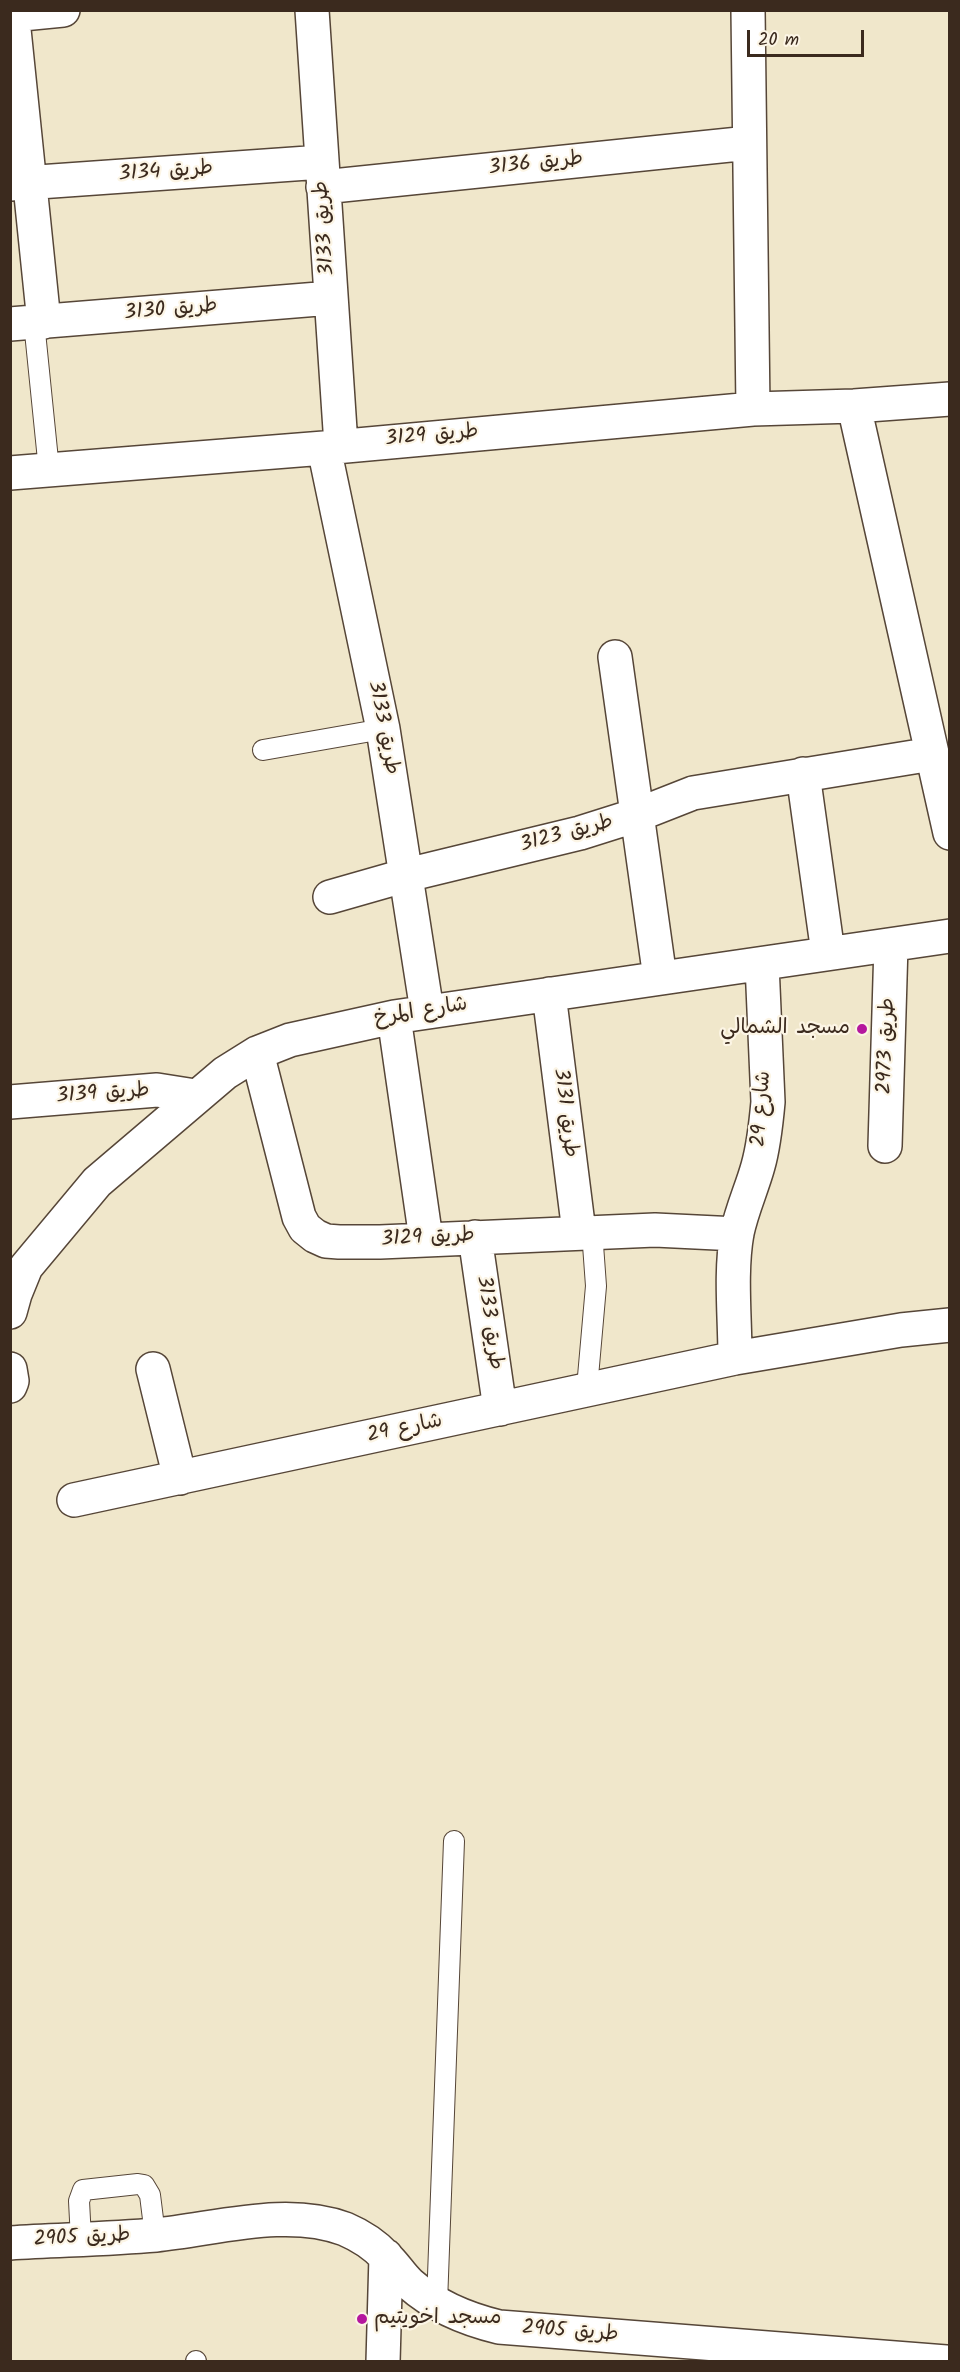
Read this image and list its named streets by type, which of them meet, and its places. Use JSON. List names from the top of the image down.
{
  "streets": {
    "street": [
      "طريق 3136",
      "طريق 3134",
      "طريق 3133",
      "طريق 3130",
      "طريق 3129",
      "طريق 3123",
      "شارع المرخ",
      "طريق 2973",
      "طريق 3139",
      "شارع 29",
      "طريق 3131",
      "طريق 2905"
    ]
  },
  "crossings": [
    ["طريق 3136", "طريق 3134"],
    ["طريق 3136", "طريق 3133"],
    ["طريق 3134", "طريق 3133"],
    ["طريق 3133", "طريق 3130"],
    ["طريق 3133", "طريق 3129"],
    ["طريق 3133", "طريق 3123"],
    ["طريق 3133", "شارع المرخ"],
    ["طريق 3133", "شارع 29"],
    ["طريق 3129", "شارع المرخ"],
    ["طريق 3129", "شارع 29"],
    ["طريق 3129", "طريق 3131"],
    ["شارع المرخ", "طريق 2973"],
    ["شارع المرخ", "طريق 3139"],
    ["شارع المرخ", "شارع 29"],
    ["شارع المرخ", "طريق 3131"]
  ],
  "places": ["مسجد الشمالي", "مسجد اخويتيم"],
  "scale_bar": "20 m"
}
